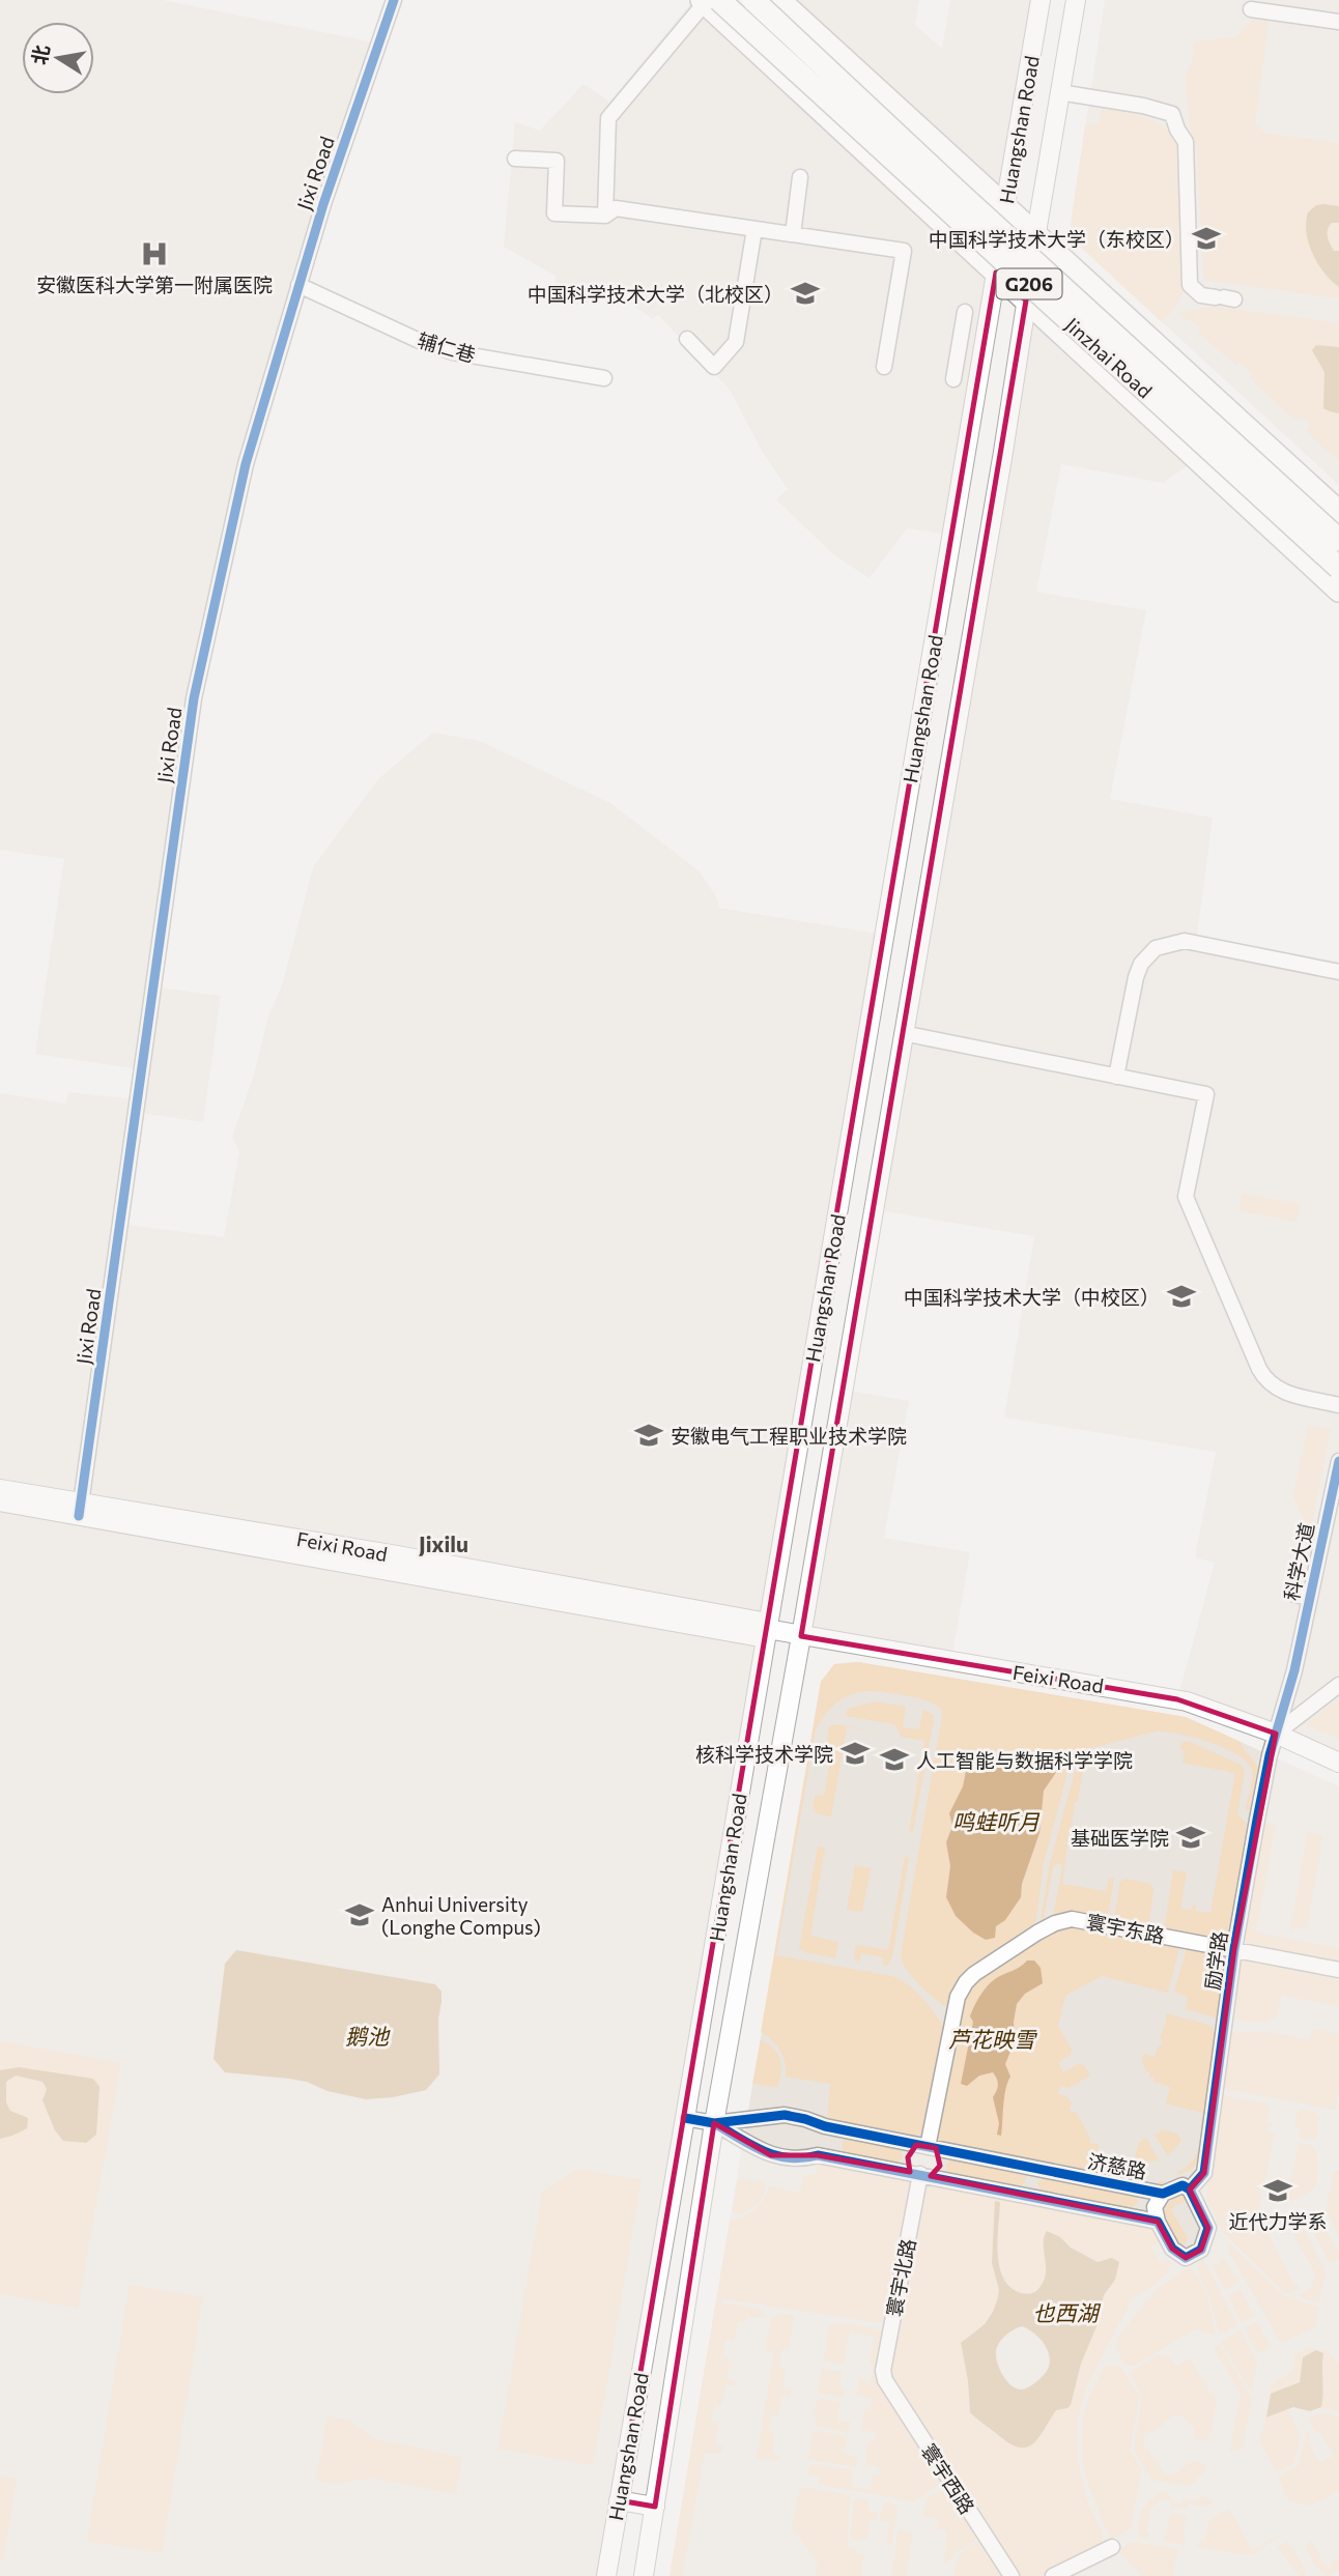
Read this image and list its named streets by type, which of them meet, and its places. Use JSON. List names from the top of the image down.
{
  "streets": {
    "highway": ["G206", "Jinzhai Road"],
    "main road": ["Huangshan Road", "Feixi Road"],
    "street": [
      "Jixi Road",
      "辅仁巷",
      "科学大道",
      "寰宇东路",
      "励学路",
      "济慈路",
      "寰宇北路",
      "寰宇西路"
    ]
  },
  "crossings": [
    ["Huangshan Road", "Feixi Road"],
    ["Huangshan Road", "济慈路"],
    ["Jixi Road", "辅仁巷"],
    ["Jixi Road", "Feixi Road"],
    ["Feixi Road", "科学大道"],
    ["Feixi Road", "励学路"],
    ["科学大道", "励学路"],
    ["寰宇东路", "励学路"],
    ["寰宇东路", "济慈路"],
    ["励学路", "济慈路"],
    ["寰宇北路", "寰宇西路"]
  ],
  "districts": ["Jixilu"],
  "water": [
    "鸣蛙听月",
    "鹅池",
    "芦花映雪",
    "也西湖"
  ],
  "places": {
    "school or university": [
      "中国科学技术大学（东校区）",
      "中国科学技术大学（北校区）",
      "中国科学技术大学（中校区）",
      "安徽电气工程职业技术学院",
      "核科学技术学院",
      "人工智能与数据科学学院",
      "基础医学院",
      "Anhui University (Longhe Compus)",
      "近代力学系"
    ],
    "hospital": ["安徽医科大学第一附属医院"]
  },
  "north": "left"
}
